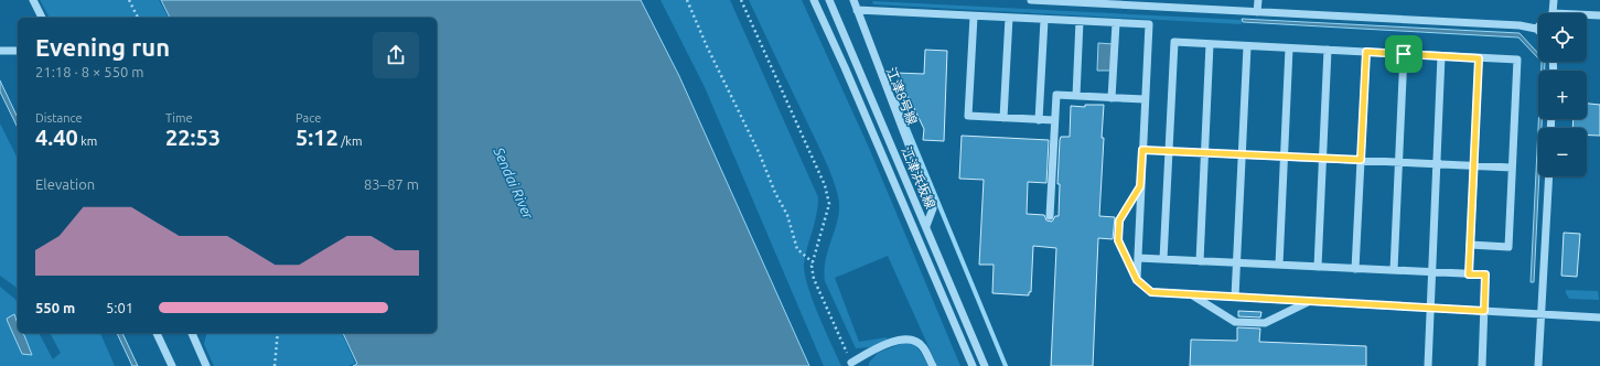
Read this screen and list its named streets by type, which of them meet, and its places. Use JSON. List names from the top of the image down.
{
  "streets": {
    "street": ["江津8号線", "江津浜坂線"]
  },
  "crossings": [
    ["江津8号線", "江津浜坂線"]
  ],
  "water": ["Sendai River"],
  "page": {
    "map_buttons": ["+", "−"],
    "heading": ["Evening run", "21:18 · 8 × 550 m"],
    "stats": [
      ["Distance", "4.40 km"],
      ["Time", "22:53"],
      ["Pace", "5:12 /km"]
    ],
    "chart": ["Elevation", "83–87 m"],
    "list": [
      {
        "name": "550 m",
        "note": "5:01"
      }
    ]
  }
}
